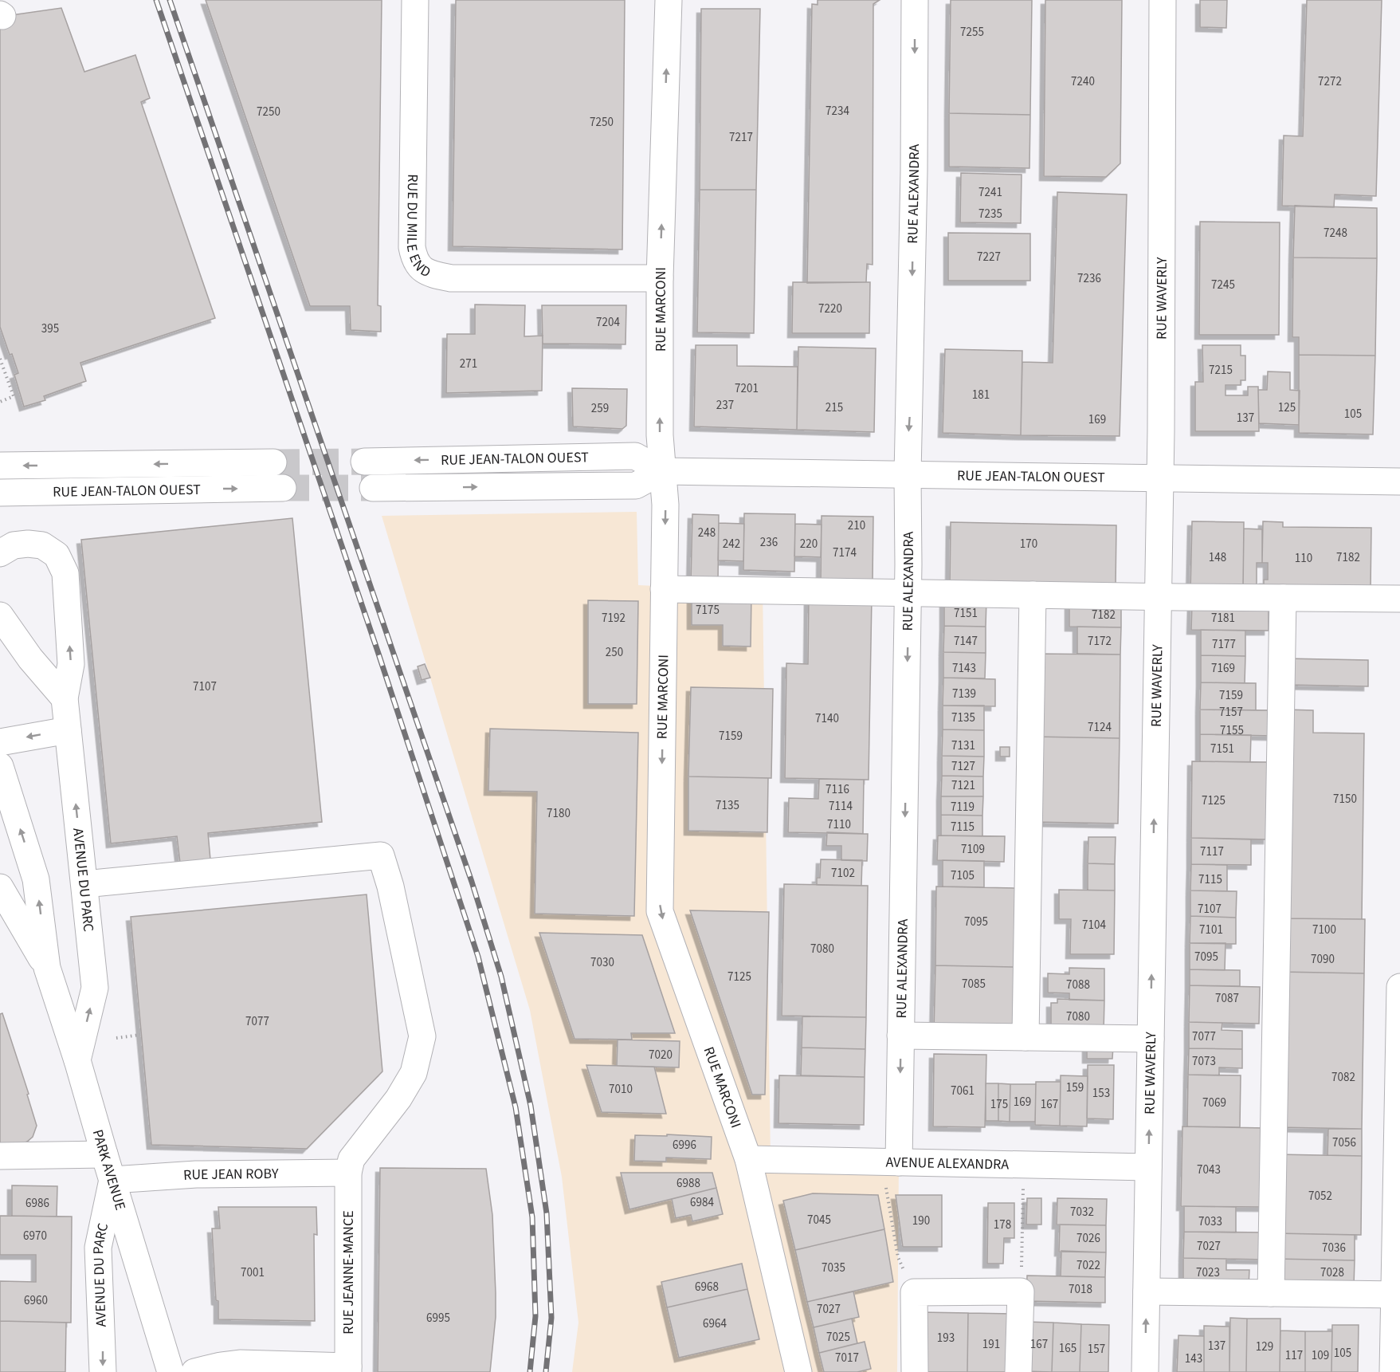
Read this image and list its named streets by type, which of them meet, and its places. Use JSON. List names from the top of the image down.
{
  "streets": {
    "street": [
      "RUE ALEXANDRA",
      "RUE DU MILE END",
      "RUE WAVERLY",
      "RUE MARCONI",
      "RUE JEAN-TALON OUEST",
      "AVENUE DU PARC",
      "AVENUE ALEXANDRA",
      "PARK AVENUE",
      "RUE JEAN ROBY",
      "RUE JEANNE-MANCE"
    ]
  },
  "crossings": [
    ["RUE ALEXANDRA", "RUE JEAN-TALON OUEST"],
    ["RUE ALEXANDRA", "AVENUE ALEXANDRA"],
    ["RUE DU MILE END", "RUE MARCONI"],
    ["RUE WAVERLY", "RUE JEAN-TALON OUEST"],
    ["RUE WAVERLY", "AVENUE ALEXANDRA"],
    ["RUE MARCONI", "RUE JEAN-TALON OUEST"],
    ["RUE MARCONI", "AVENUE ALEXANDRA"],
    ["AVENUE DU PARC", "PARK AVENUE"],
    ["AVENUE DU PARC", "RUE JEAN ROBY"],
    ["PARK AVENUE", "RUE JEAN ROBY"],
    ["RUE JEAN ROBY", "RUE JEANNE-MANCE"]
  ],
  "house_numbers": [
    "7255",
    "7240",
    "7272",
    "7234",
    "7250",
    "7250",
    "7217",
    "7241",
    "7235",
    "7248",
    "7227",
    "7236",
    "7245",
    "7220",
    "7204",
    "395",
    "271",
    "7215",
    "7201",
    "181",
    "237",
    "215",
    "125",
    "259",
    "105",
    "137",
    "169",
    "210",
    "248",
    "236",
    "242",
    "220",
    "170",
    "7174",
    "148",
    "7182",
    "110",
    "7175",
    "7151",
    "7182",
    "7192",
    "7181",
    "7147",
    "7172",
    "7177",
    "250",
    "7143",
    "7169",
    "7107",
    "7139",
    "7159",
    "7157",
    "7135",
    "7140",
    "7124",
    "7155",
    "7159",
    "7131",
    "7151",
    "7127",
    "7121",
    "7116",
    "7150",
    "7125",
    "7135",
    "7114",
    "7119",
    "7180",
    "7110",
    "7115",
    "7109",
    "7117",
    "7102",
    "7105",
    "7115",
    "7107",
    "7095",
    "7104",
    "7101",
    "7100",
    "7080",
    "7095",
    "7090",
    "7030",
    "7125",
    "7085",
    "7088",
    "7087",
    "7080",
    "7077",
    "7077",
    "7020",
    "7073",
    "7082",
    "159",
    "7010",
    "7061",
    "153",
    "169",
    "7069",
    "175",
    "167",
    "7056",
    "6996",
    "7043",
    "6988",
    "7052",
    "6984",
    "6986",
    "7032",
    "7045",
    "190",
    "7033",
    "178",
    "6970",
    "7026",
    "7027",
    "7036",
    "7022",
    "7035",
    "7001",
    "7023",
    "7028",
    "6968",
    "7018",
    "6960",
    "7027",
    "6995",
    "6964",
    "7025",
    "193",
    "191",
    "167",
    "137",
    "129",
    "165",
    "157",
    "105",
    "117",
    "109",
    "7017",
    "143"
  ]
}
